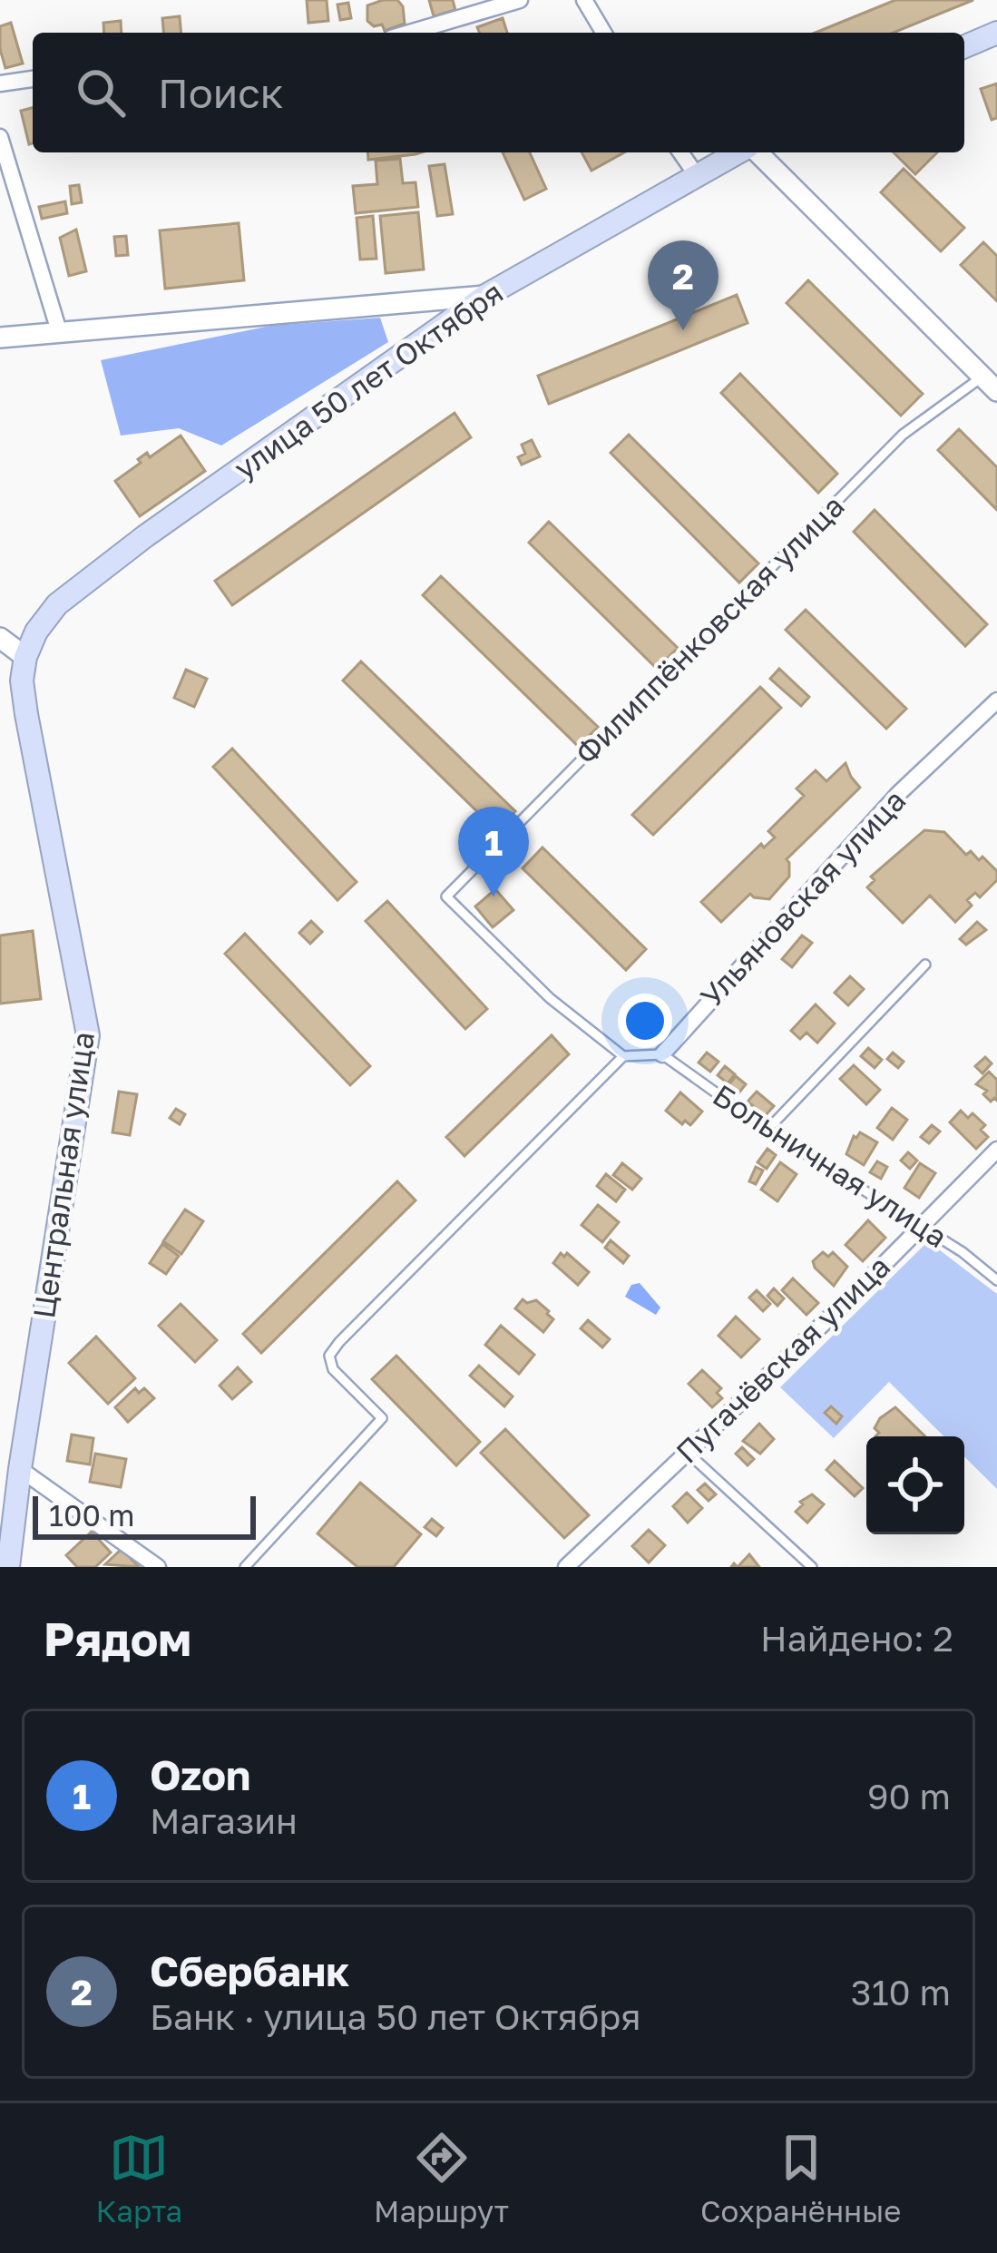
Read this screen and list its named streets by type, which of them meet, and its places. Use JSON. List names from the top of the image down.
{
  "streets": {
    "main road": ["улица 50 лет Октября", "Центральная улица"],
    "street": ["Ульяновская улица", "Пугачёвская улица"],
    "lane": ["Филиппёнковская улица", "Больничная улица"]
  },
  "crossings": [
    ["улица 50 лет Октября", "Центральная улица"],
    ["Ульяновская улица", "Больничная улица"],
    ["Больничная улица", "Пугачёвская улица"]
  ],
  "scale_bar": "100 m",
  "page": {
    "search": "Поиск",
    "pins": ["2", "1"],
    "scale": "100 m",
    "heading": ["Рядом", "Найдено: 2"],
    "list": [
      {
        "mark": "1",
        "name": "Ozon",
        "note": "Магазин",
        "value": "90 m"
      },
      {
        "mark": "2",
        "name": "Сбербанк",
        "note": "Банк · улица 50 лет Октября",
        "value": "310 m"
      }
    ],
    "nav": ["Карта", "Маршрут", "Сохранённые"]
  }
}
